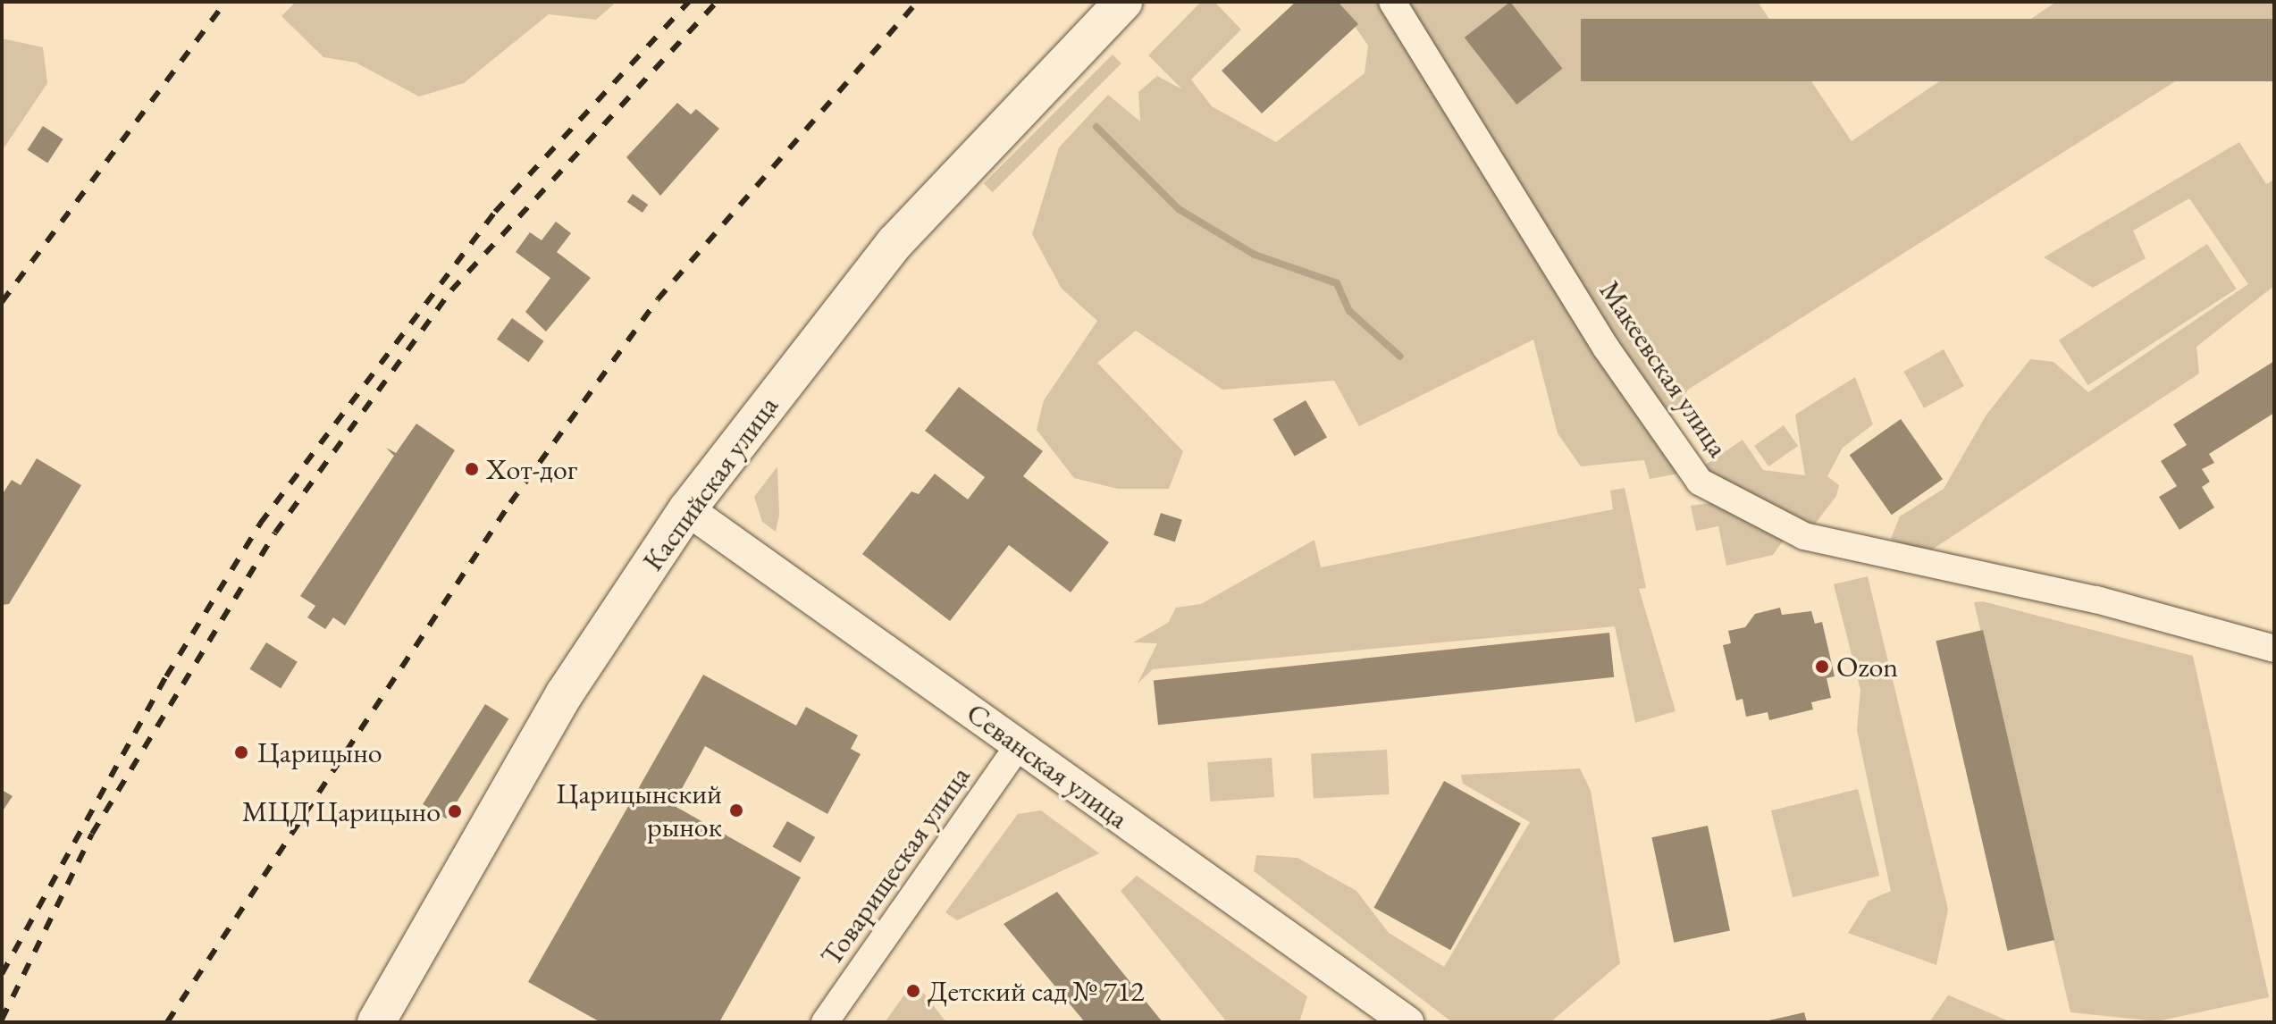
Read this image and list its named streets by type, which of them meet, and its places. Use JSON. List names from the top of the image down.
{
  "streets": {
    "main road": ["Каспийская улица"],
    "street": ["Макеевская улица", "Севанская улица", "Товарищеская улица"]
  },
  "crossings": [
    ["Каспийская улица", "Севанская улица"],
    ["Севанская улица", "Товарищеская улица"]
  ],
  "places": [
    "Хот-дог",
    "Ozon",
    "Царицыно",
    "Царицынский рынок",
    "МЦД Царицыно",
    "Детский сад № 712"
  ]
}
